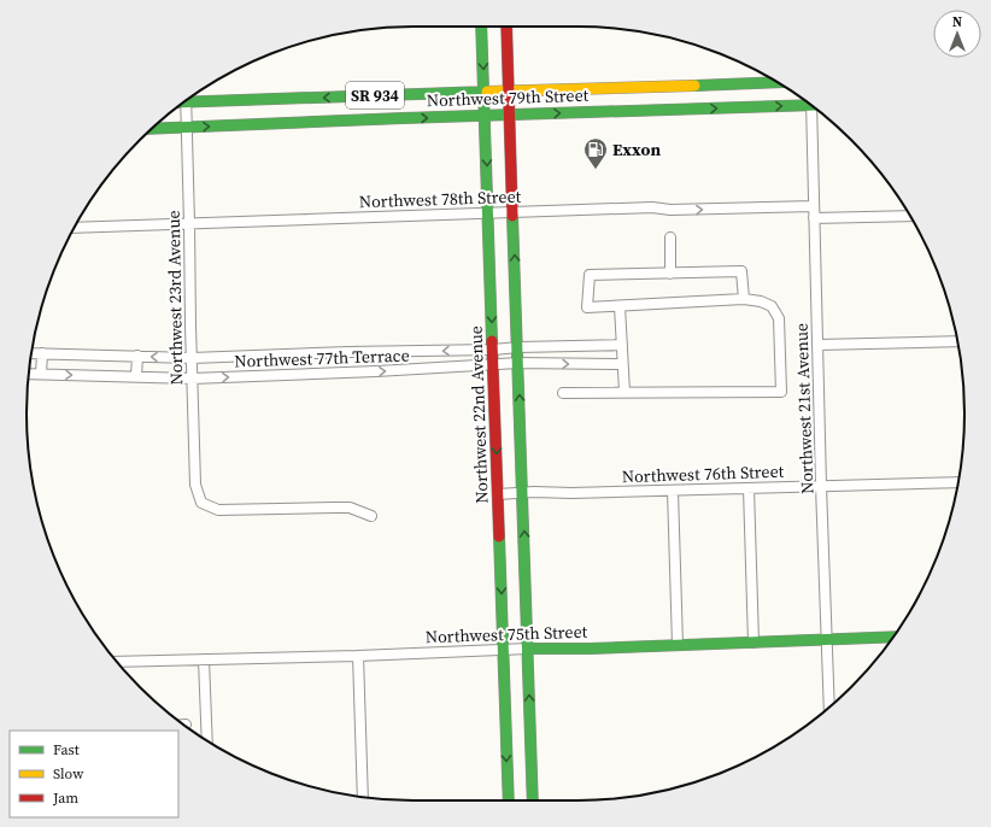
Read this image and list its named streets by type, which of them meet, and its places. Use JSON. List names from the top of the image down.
{
  "streets": {
    "main road": [
      "SR 934",
      "Northwest 79th Street",
      "Northwest 22nd Avenue",
      "Northwest 75th Street"
    ],
    "street": [
      "Northwest 78th Street",
      "Northwest 23rd Avenue",
      "Northwest 77th Terrace",
      "Northwest 21st Avenue",
      "Northwest 76th Street"
    ]
  },
  "crossings": [
    ["Northwest 79th Street", "Northwest 23rd Avenue"],
    ["Northwest 79th Street", "Northwest 22nd Avenue"],
    ["Northwest 78th Street", "Northwest 23rd Avenue"],
    ["Northwest 78th Street", "Northwest 21st Avenue"],
    ["Northwest 78th Street", "Northwest 22nd Avenue"],
    ["Northwest 23rd Avenue", "Northwest 77th Terrace"],
    ["Northwest 77th Terrace", "Northwest 22nd Avenue"],
    ["Northwest 21st Avenue", "Northwest 76th Street"],
    ["Northwest 21st Avenue", "Northwest 75th Street"],
    ["Northwest 22nd Avenue", "Northwest 76th Street"],
    ["Northwest 22nd Avenue", "Northwest 75th Street"]
  ],
  "one_way": ["Northwest 78th Street"],
  "places": {
    "fuel station": ["Exxon"]
  },
  "legend": ["Fast", "Slow", "Jam"],
  "north": "top"
}
